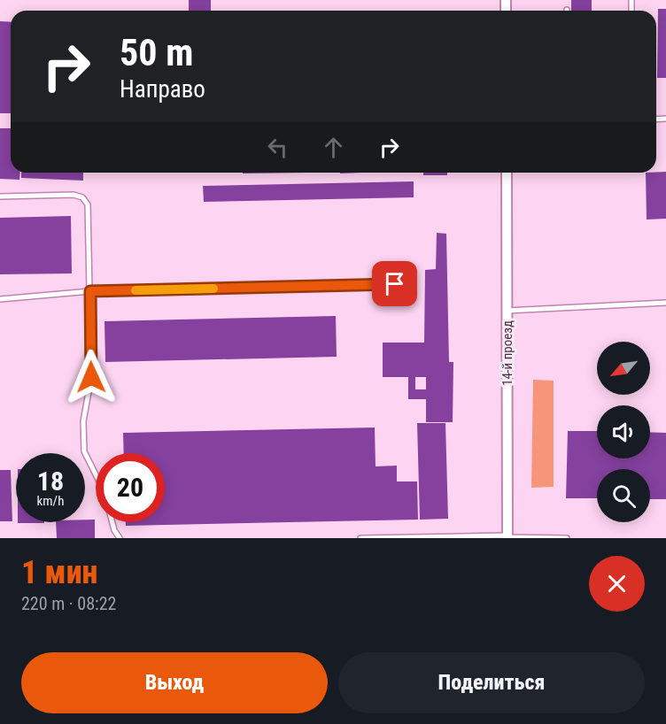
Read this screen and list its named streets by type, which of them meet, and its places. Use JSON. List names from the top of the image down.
{
  "streets": {
    "street": ["14-й проезд"]
  },
  "north": "bottom left",
  "page": {
    "turn": ["50 m", "Направо"],
    "speed": "18 km/h",
    "limit": "20",
    "heading": ["1 мин", "220 m · 08:22"],
    "buttons": ["Выход", "Поделиться"]
  }
}
